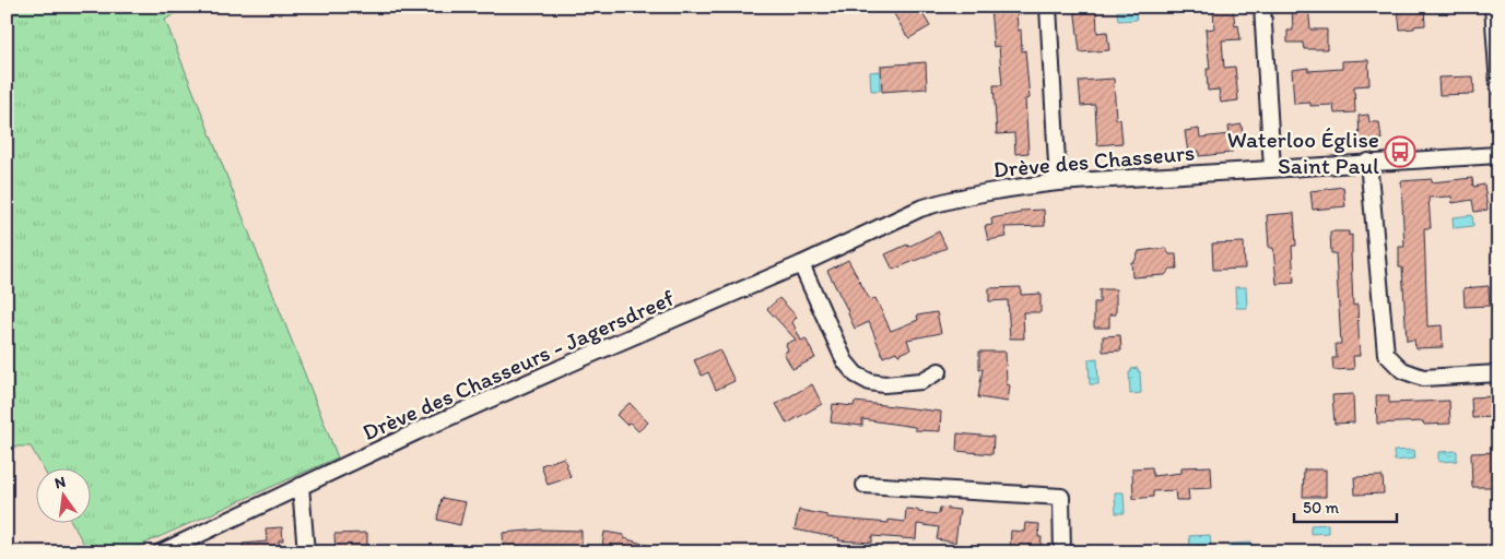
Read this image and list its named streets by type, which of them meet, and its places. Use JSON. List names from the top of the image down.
{
  "streets": {
    "street": ["Drève des Chasseurs", "Drève des Chasseurs - Jagersdreef"]
  },
  "crossings": [
    ["Drève des Chasseurs", "Drève des Chasseurs - Jagersdreef"]
  ],
  "places": {
    "bus stop": ["Waterloo Église Saint Paul"]
  },
  "scale_bar": "50 m",
  "north": "top"
}
